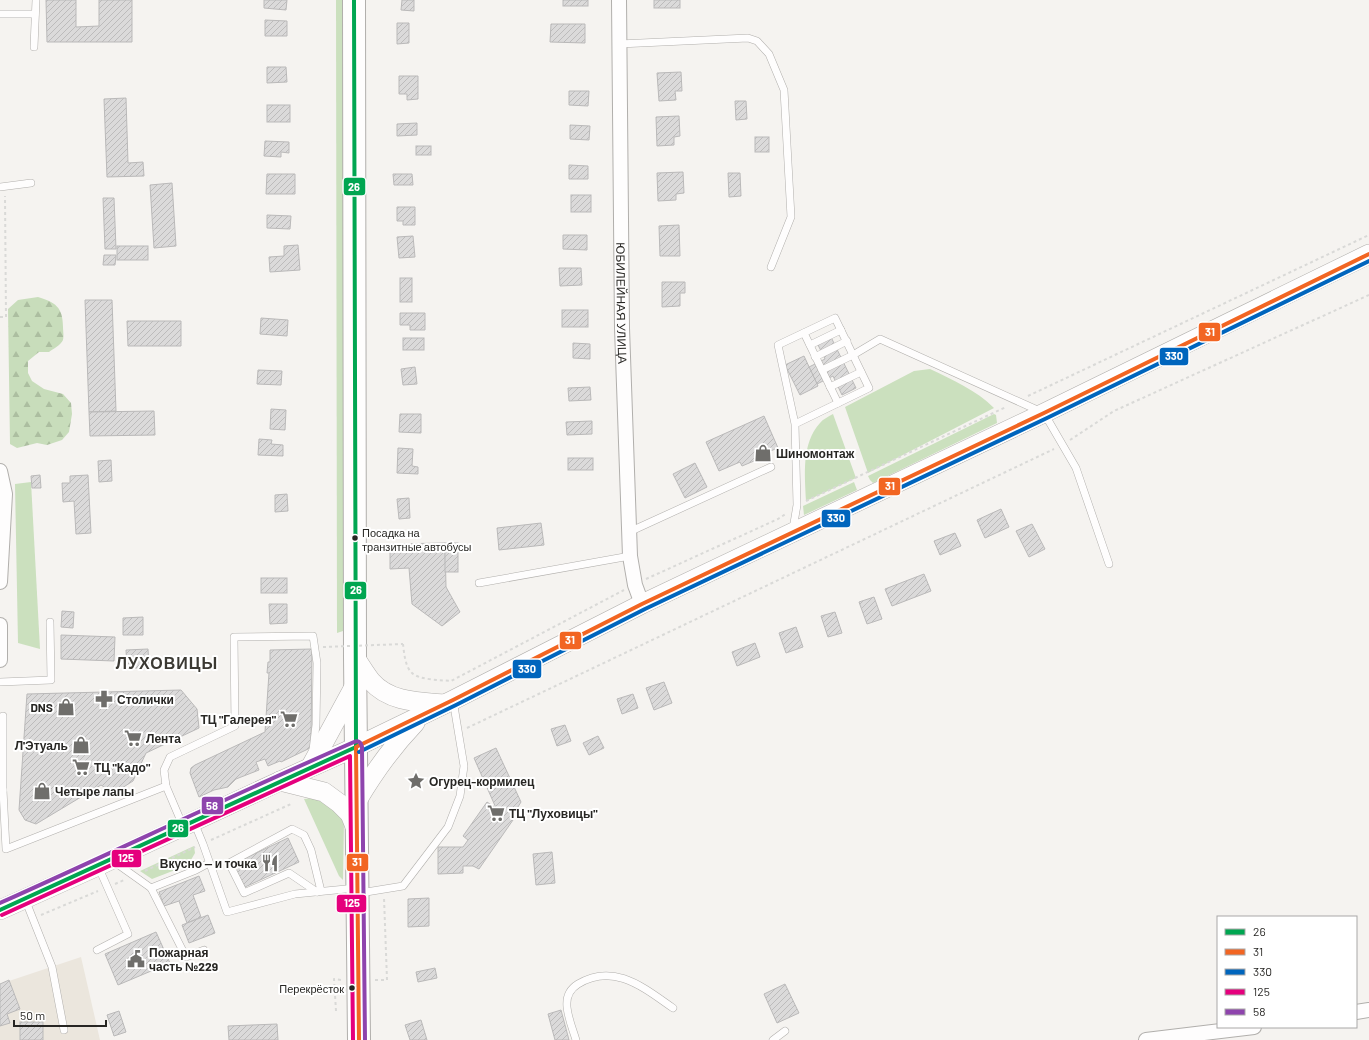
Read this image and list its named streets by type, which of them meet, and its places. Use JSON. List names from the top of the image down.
{
  "streets": {
    "street": ["ЮБИЛЕЙНАЯ УЛИЦА"]
  },
  "districts": ["ЛУХОВИЦЫ"],
  "places": {
    "shop": [
      "Шиномонтаж",
      "DNS",
      "Л'Этуаль",
      "Четыре лапы"
    ],
    "other": ["Посадка на транзитные автобусы", "Перекрёсток"],
    "pharmacy": ["Столички"],
    "supermarket": [
      "ТЦ \"Галерея\"",
      "Лента",
      "ТЦ \"Кадо\"",
      "ТЦ \"Луховицы\""
    ],
    "place": ["Огурец-кормилец"],
    "restaurant": ["Вкусно — и точка"],
    "public building": ["Пожарная часть №229"]
  },
  "lines": [
    "transit line 26",
    "transit line 31",
    "transit line 330",
    "transit line 58",
    "transit line 125"
  ],
  "legend": [
    "26",
    "31",
    "330",
    "125",
    "58"
  ],
  "scale_bar": "50 m"
}
